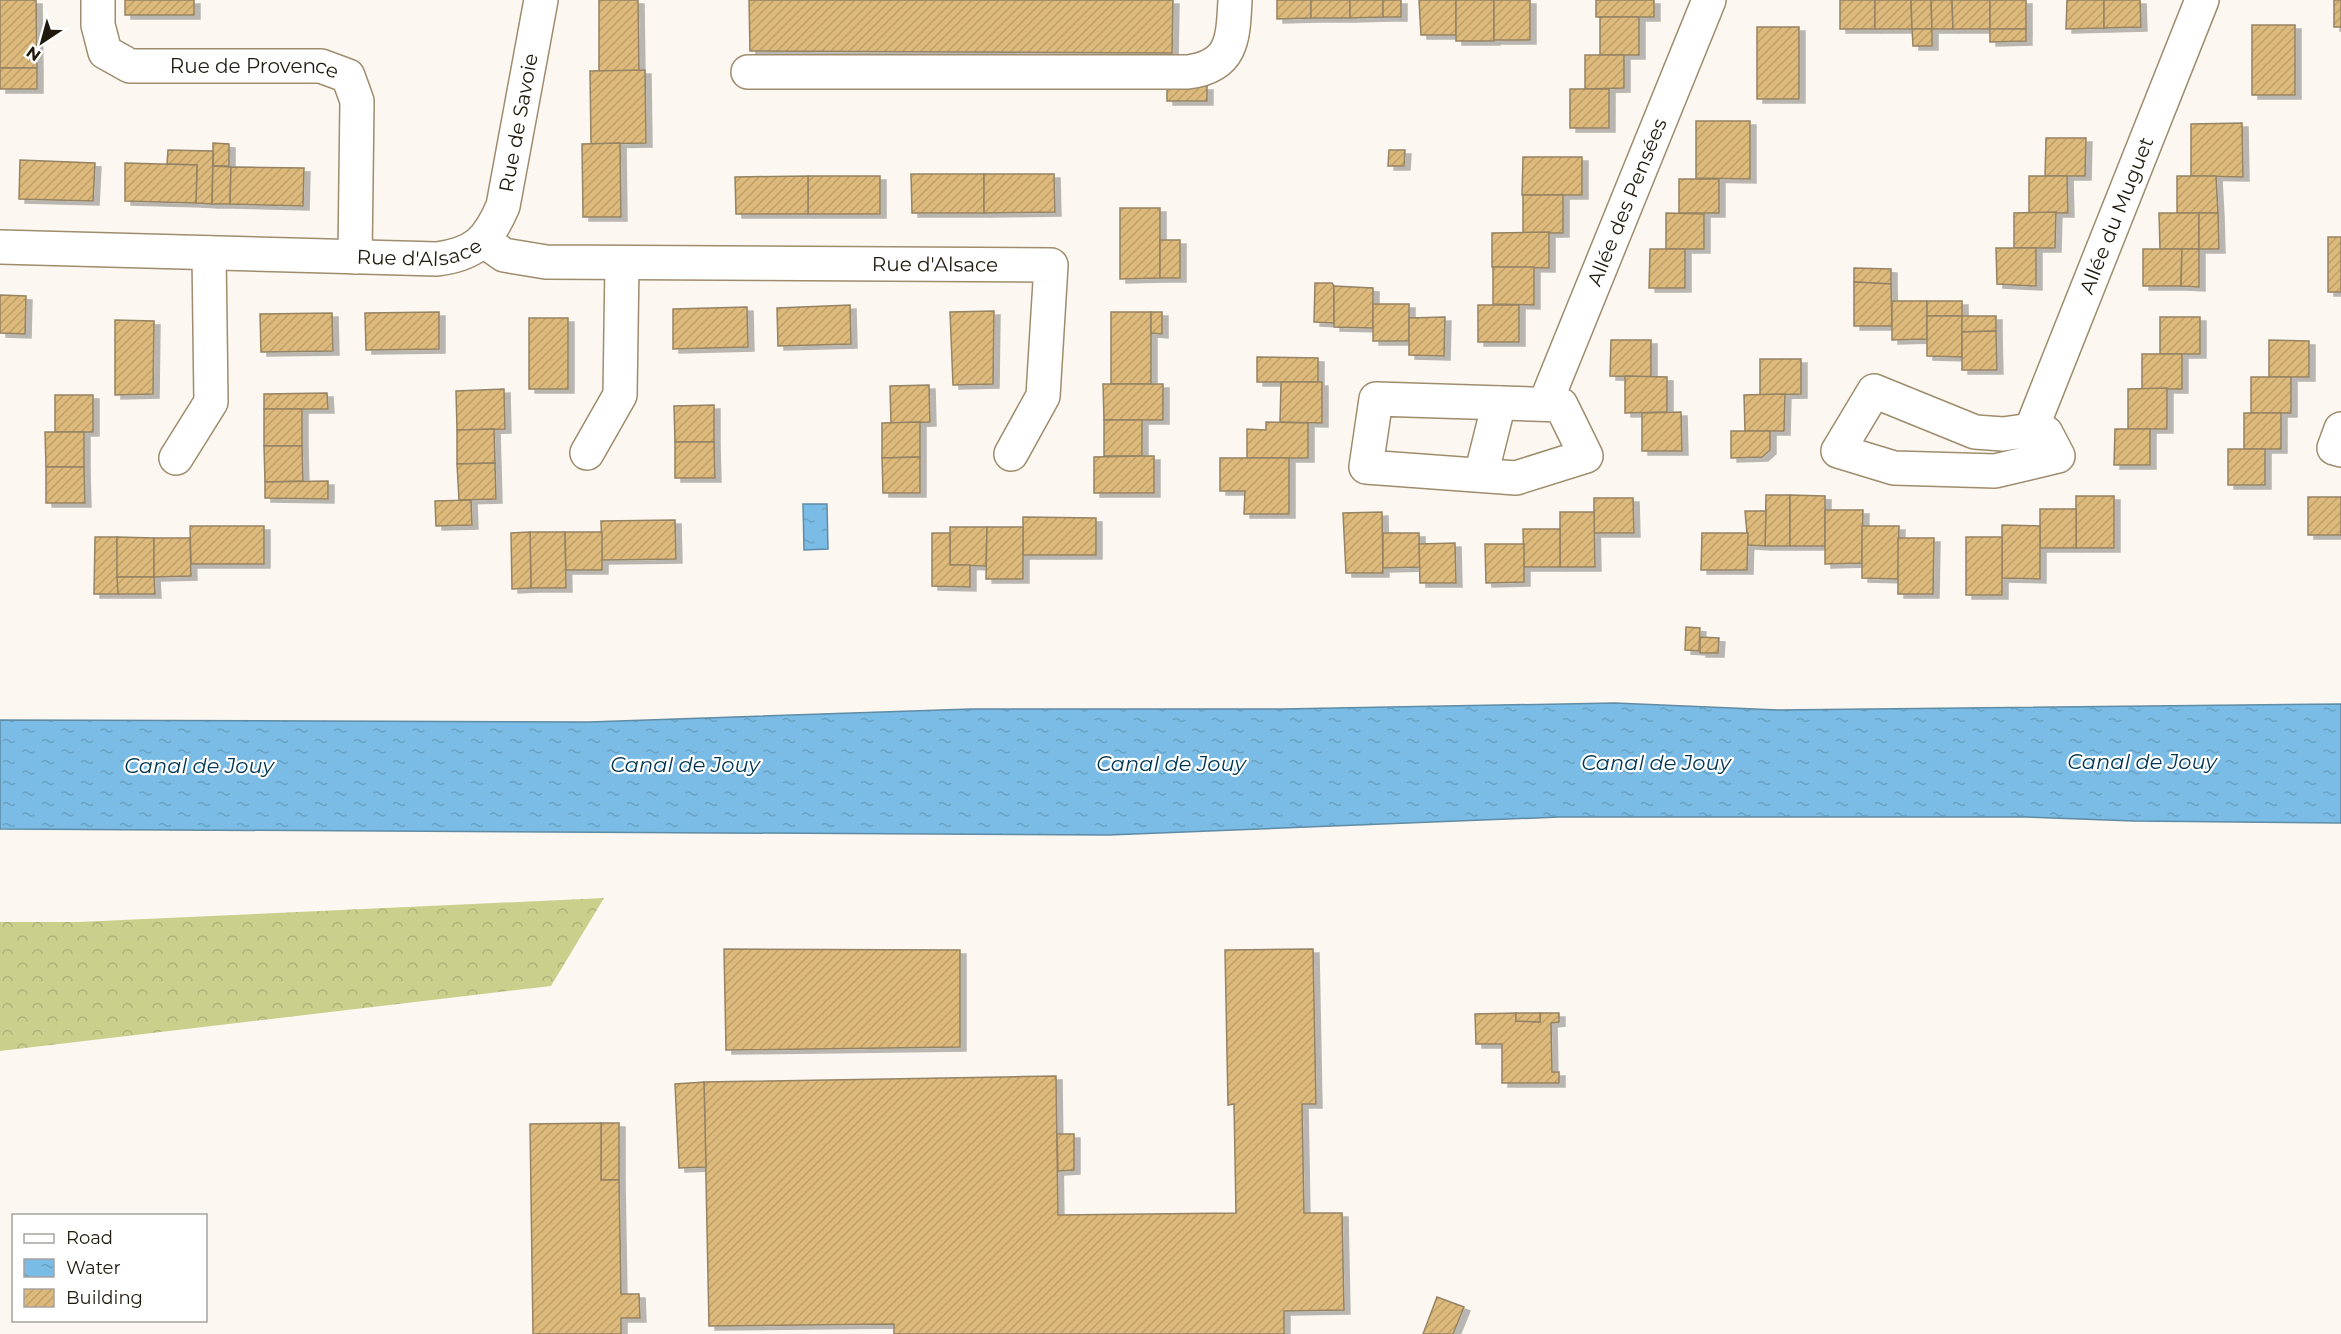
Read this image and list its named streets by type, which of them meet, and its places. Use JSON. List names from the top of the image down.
{
  "streets": {
    "street": [
      "Rue de Provence",
      "Rue de Savoie",
      "Allée des Pensées",
      "Allée du Muguet",
      "Rue d'Alsace"
    ]
  },
  "crossings": [
    ["Rue de Provence", "Rue d'Alsace"],
    ["Rue de Savoie", "Rue d'Alsace"]
  ],
  "water": ["Canal de Jouy"],
  "legend": ["Road", "Water", "Building"],
  "north": "bottom left"
}
